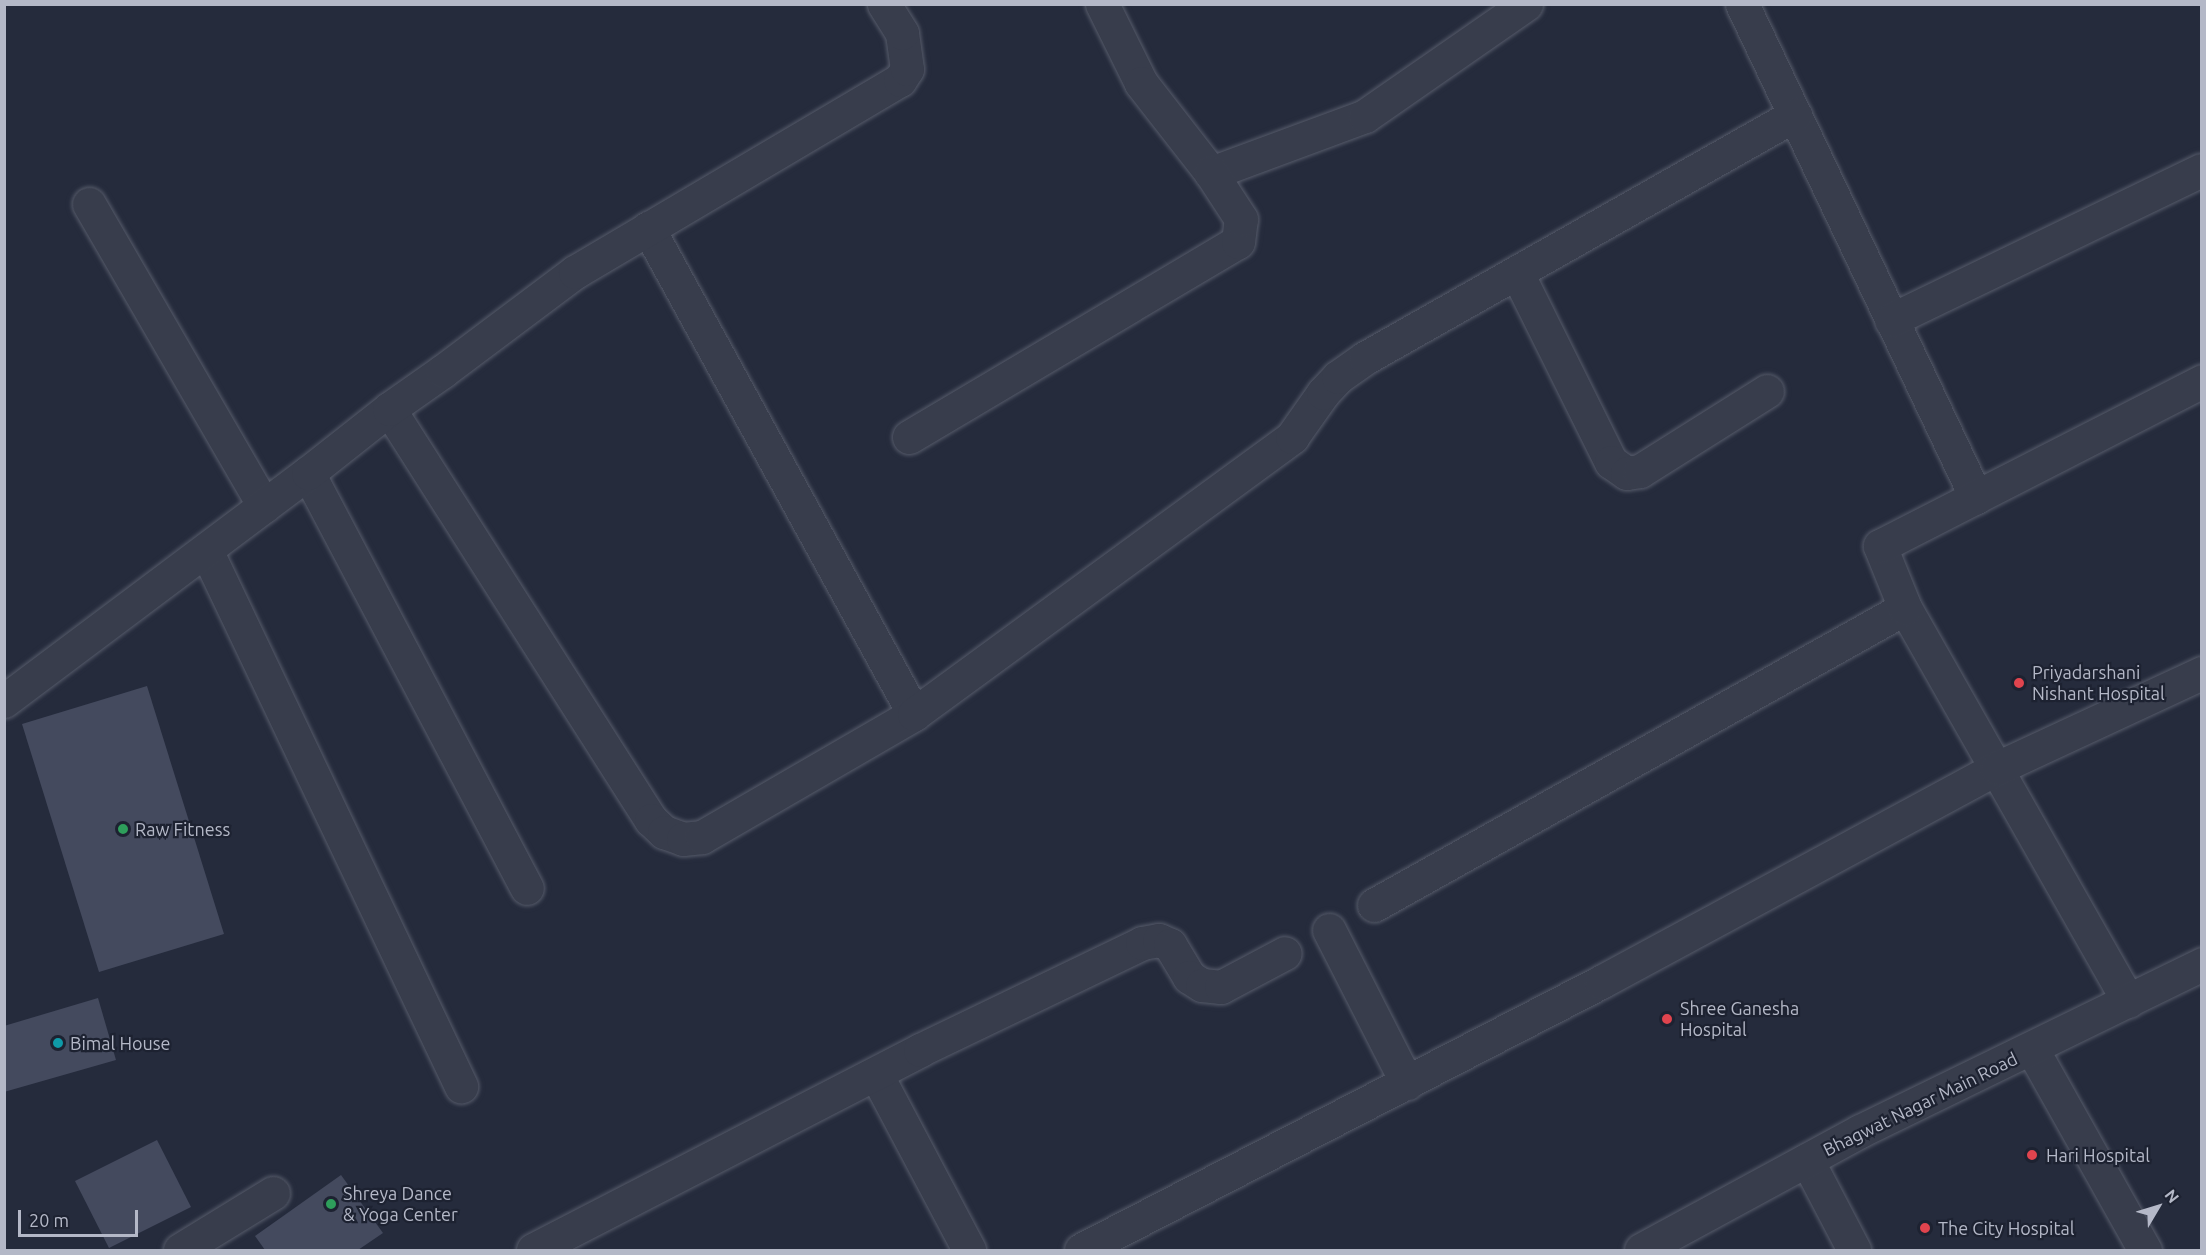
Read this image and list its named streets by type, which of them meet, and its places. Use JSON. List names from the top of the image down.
{
  "streets": {
    "street": ["Bhagwat Nagar Main Road"]
  },
  "places": [
    "Priyadarshani Nishant Hospital",
    "Raw Fitness",
    "Shree Ganesha Hospital",
    "Bimal House",
    "Hari Hospital",
    "Shreya Dance & Yoga Center",
    "The City Hospital"
  ],
  "scale_bar": "20 m",
  "north": "top right"
}
